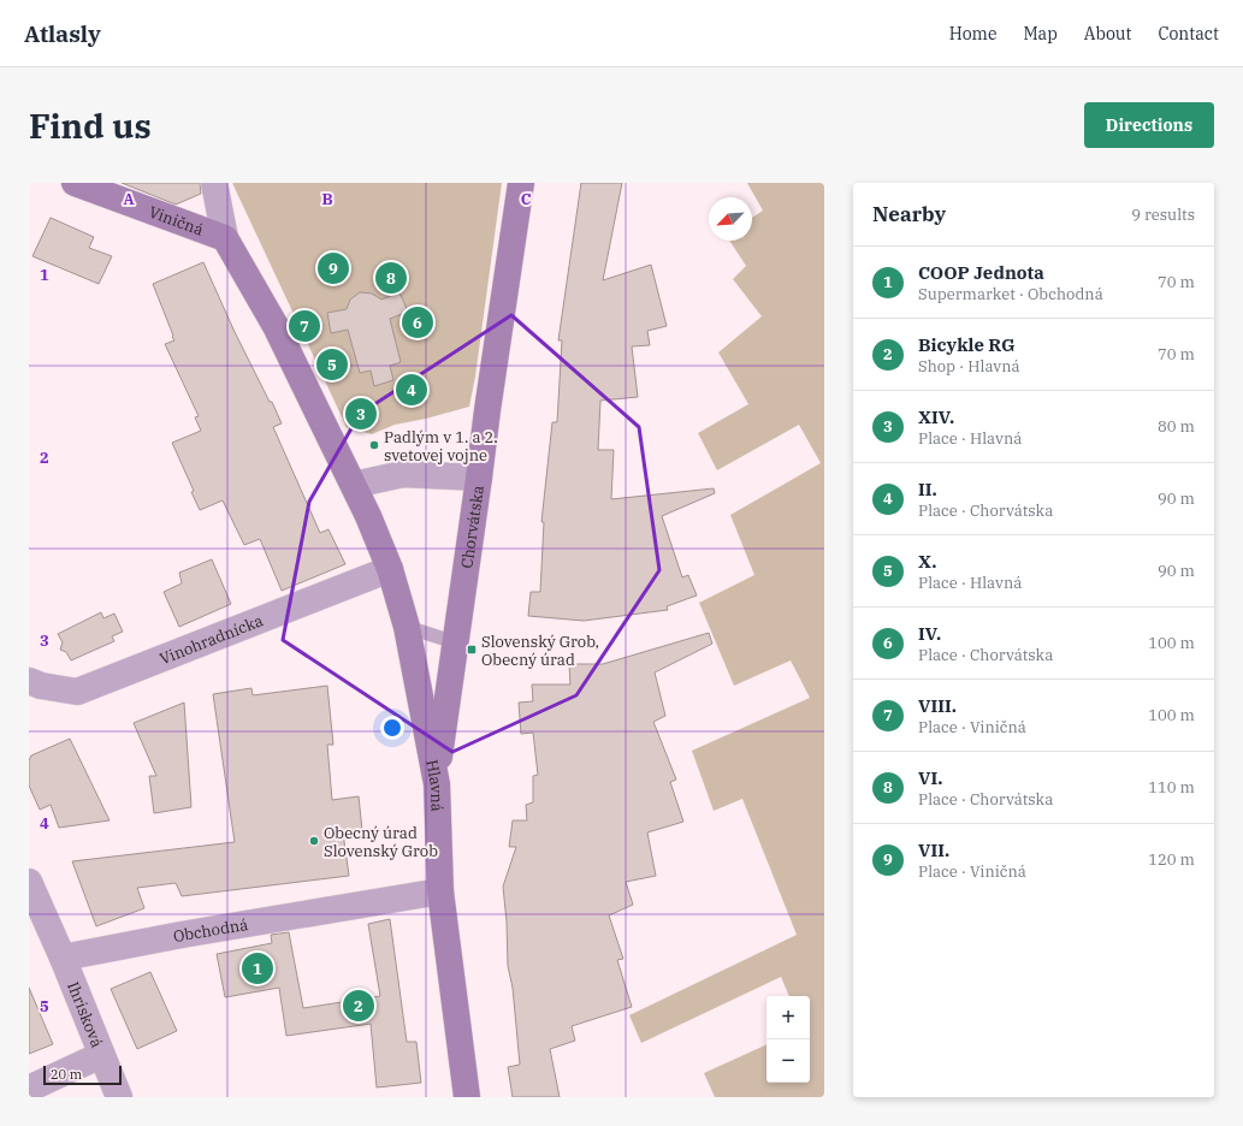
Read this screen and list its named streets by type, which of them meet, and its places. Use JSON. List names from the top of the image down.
{
  "streets": {
    "street": [
      "Viničná",
      "Chorvátska",
      "Vinohradnícka",
      "Hlavná",
      "Obchodná",
      "Ihrisková"
    ]
  },
  "crossings": [
    ["Viničná", "Hlavná"],
    ["Chorvátska", "Hlavná"],
    ["Vinohradnícka", "Hlavná"],
    ["Hlavná", "Obchodná"],
    ["Obchodná", "Ihrisková"]
  ],
  "places": {
    "other": ["Padlým v 1. a 2. svetovej vojne", "Obecný úrad Slovenský Grob"],
    "transit": ["Slovenský Grob, Obecný úrad"]
  },
  "scale_bar": "20 m",
  "north": "bottom left",
  "page": {
    "header": "Atlasly",
    "nav": [
      "Home",
      "Map",
      "About",
      "Contact"
    ],
    "buttons": "Directions",
    "title": "Find us",
    "heading": ["Nearby", "9 results"],
    "list": [
      {
        "mark": "1",
        "name": "COOP Jednota",
        "note": "Supermarket · Obchodná",
        "value": "70 m"
      },
      {
        "mark": "2",
        "name": "Bicykle RG",
        "note": "Shop · Hlavná",
        "value": "70 m"
      },
      {
        "mark": "3",
        "name": "XIV.",
        "note": "Place · Hlavná",
        "value": "80 m"
      },
      {
        "mark": "4",
        "name": "II.",
        "note": "Place · Chorvátska",
        "value": "90 m"
      },
      {
        "mark": "5",
        "name": "X.",
        "note": "Place · Hlavná",
        "value": "90 m"
      },
      {
        "mark": "6",
        "name": "IV.",
        "note": "Place · Chorvátska",
        "value": "100 m"
      },
      {
        "mark": "7",
        "name": "VIII.",
        "note": "Place · Viničná",
        "value": "100 m"
      },
      {
        "mark": "8",
        "name": "VI.",
        "note": "Place · Chorvátska",
        "value": "110 m"
      },
      {
        "mark": "9",
        "name": "VII.",
        "note": "Place · Viničná",
        "value": "120 m"
      }
    ],
    "pins": [
      "9",
      "8",
      "6",
      "7",
      "5",
      "4",
      "3",
      "1",
      "2"
    ],
    "map_buttons": ["+", "−"],
    "scale": "20 m"
  },
  "grid": {
    "columns": ["A", "B", "C"],
    "rows": [
      "1",
      "2",
      "3",
      "4",
      "5"
    ]
  }
}
